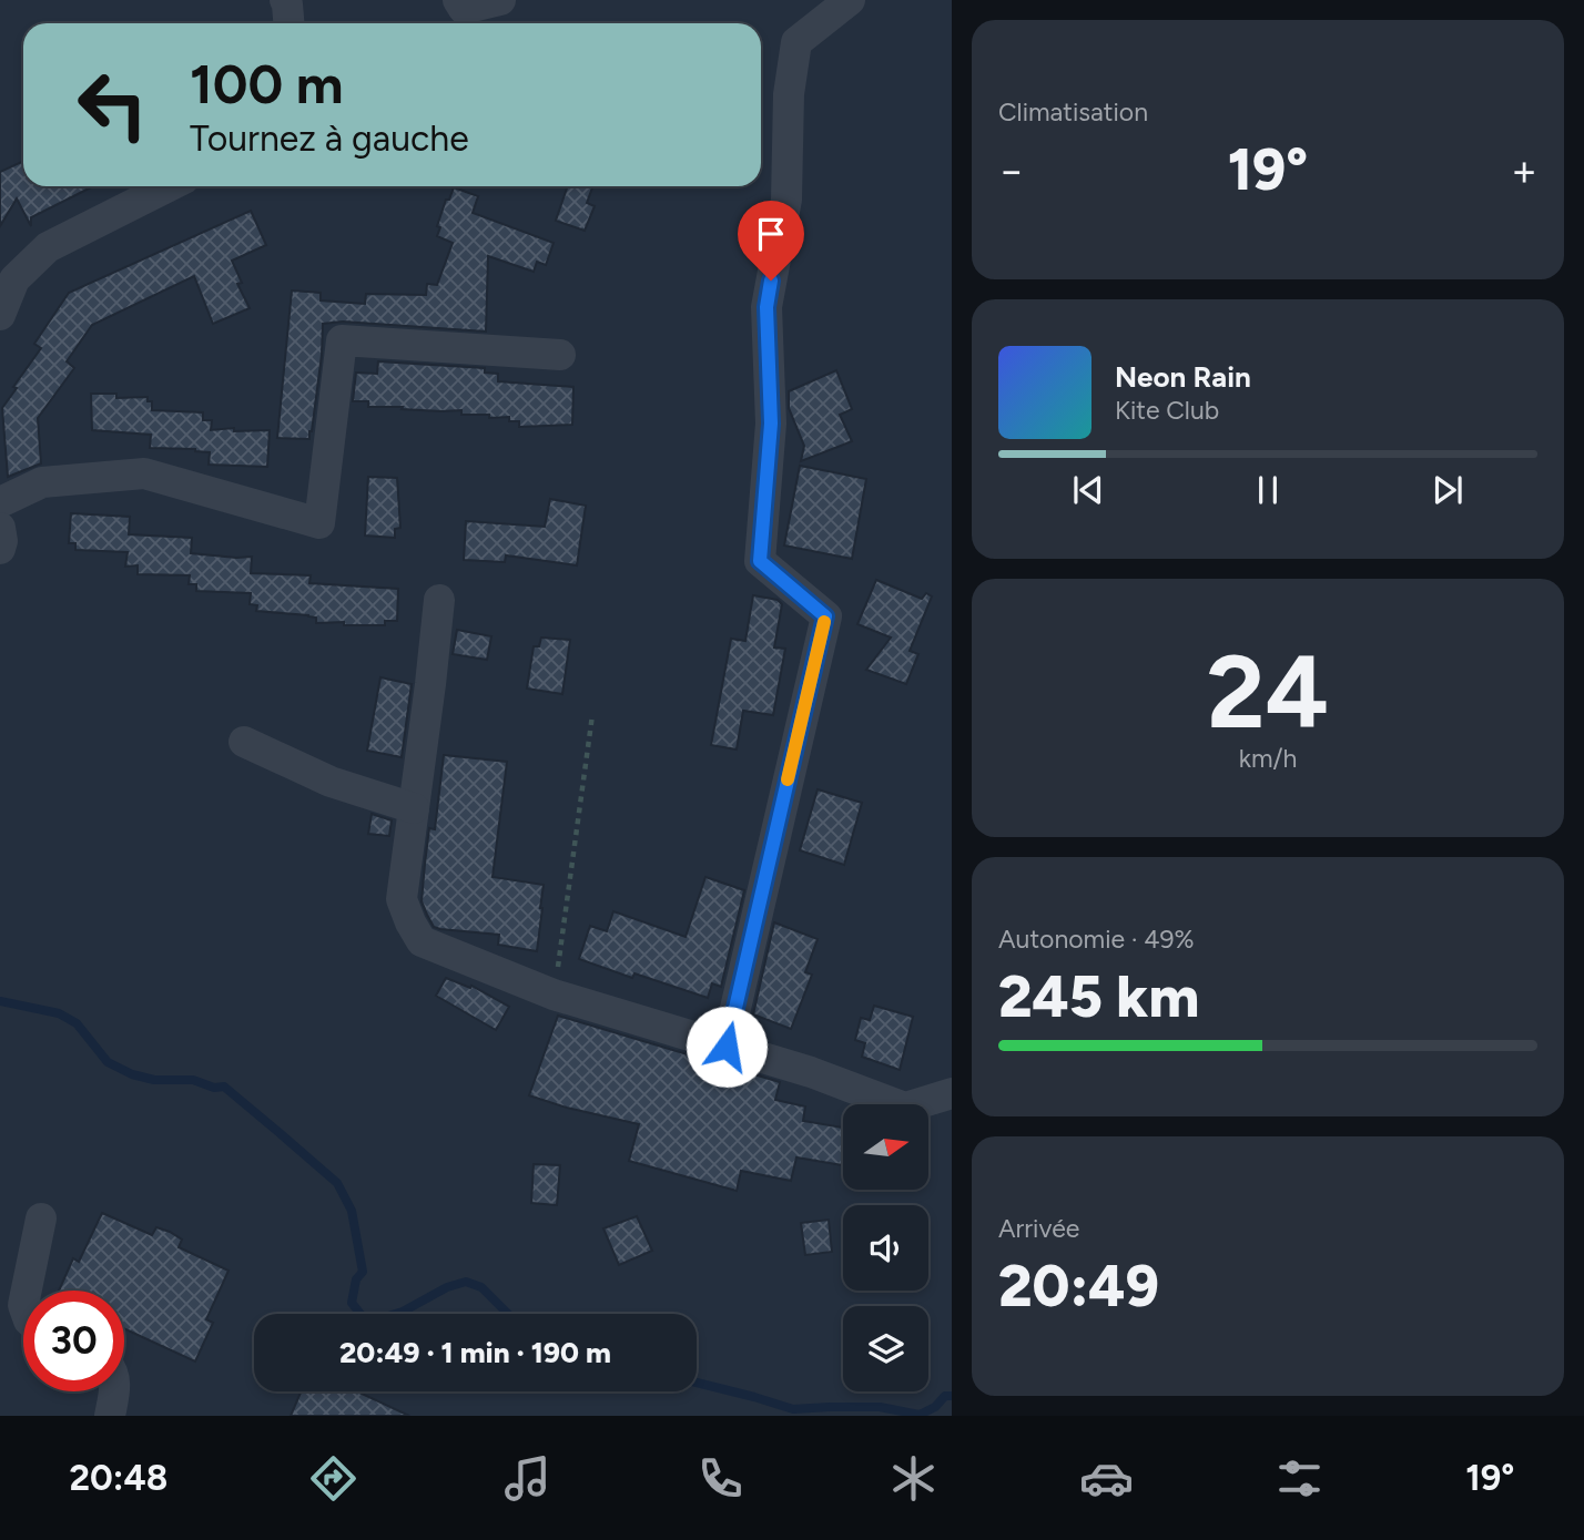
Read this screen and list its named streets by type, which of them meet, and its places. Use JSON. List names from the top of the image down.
{
  "north": "right",
  "page": {
    "tile": [
      "Climatisation",
      ["24", "km/h"],
      ["Autonomie · 49%", "245 km"],
      ["Arrivée", "20:49"]
    ],
    "turn": ["100 m", "Tournez à gauche"],
    "heat": ["−", "19°", "+"],
    "song": ["Neon Rain", "Kite Club"],
    "limit": "30",
    "trip": "20:49 · 1 min · 190 m",
    "tabs": ["20:48", "19°"]
  }
}
